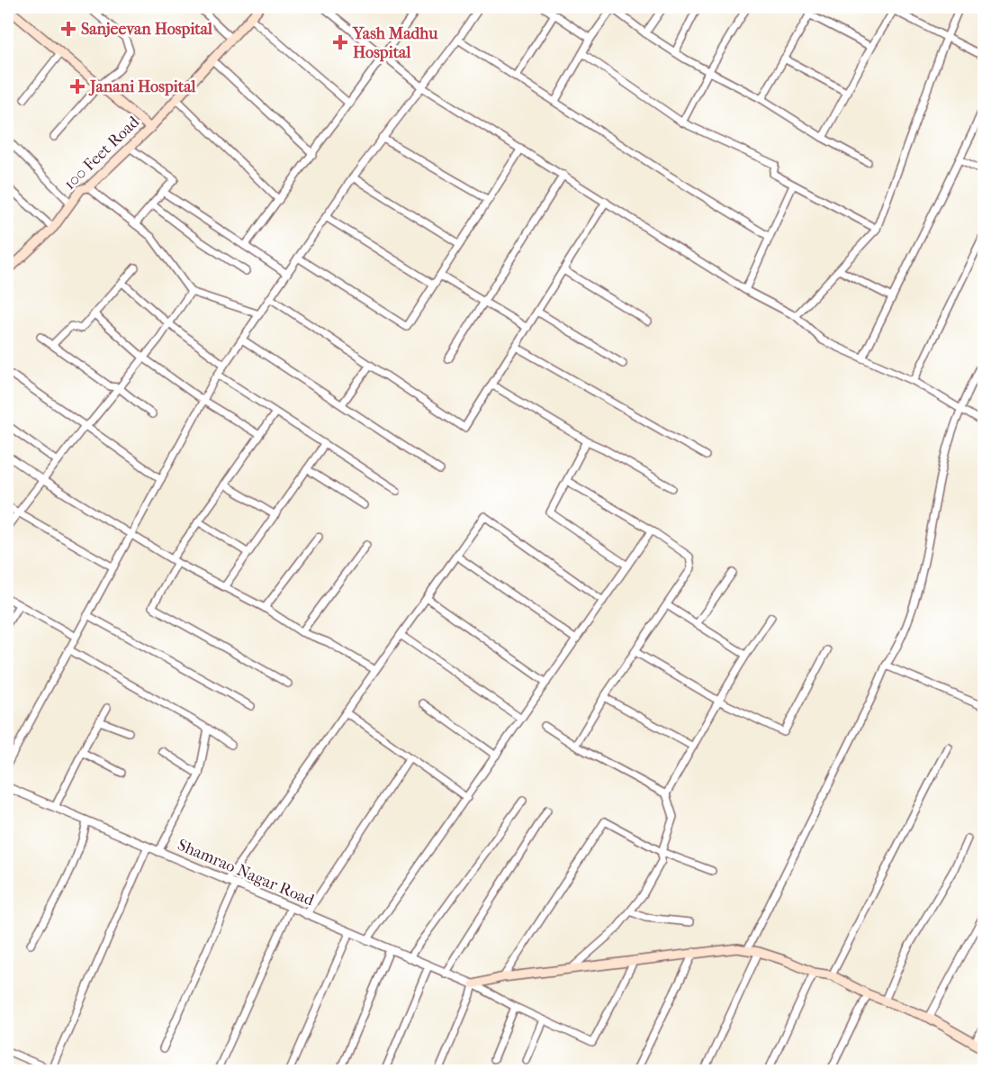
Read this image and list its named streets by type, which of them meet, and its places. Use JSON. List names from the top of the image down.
{
  "streets": {
    "main road": ["100 Feet Road"],
    "street": ["Shamrao Nagar Road"]
  },
  "places": {
    "health": ["Sanjeevan Hospital", "Yash Madhu Hospital", "Janani Hospital"]
  }
}
